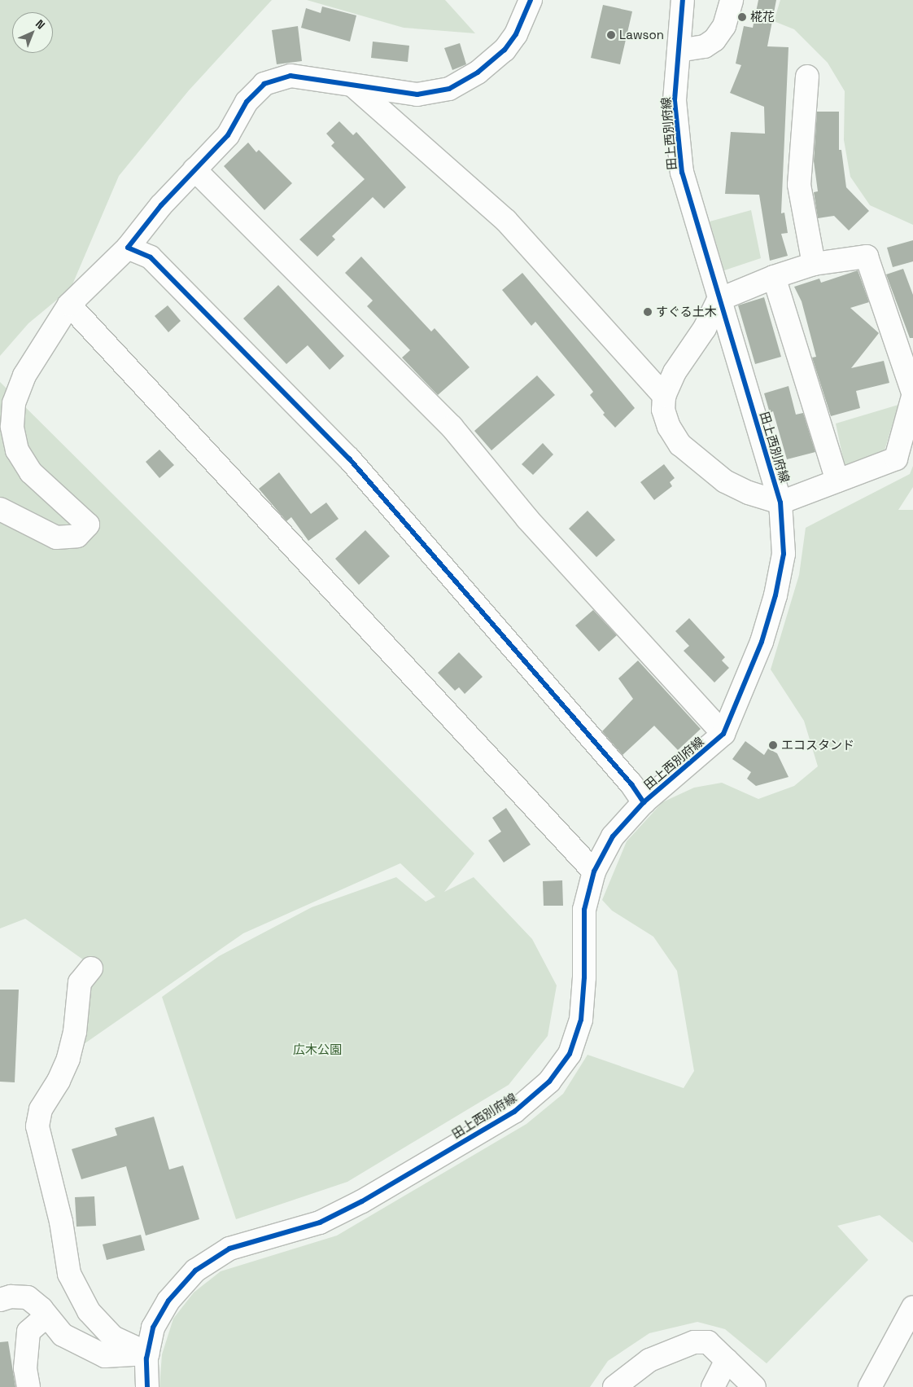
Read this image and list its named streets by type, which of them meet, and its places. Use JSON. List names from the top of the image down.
{
  "streets": {
    "street": ["田上西別府線"]
  },
  "parks": ["広木公園"],
  "places": [
    "椛花",
    "Lawson",
    "すぐる土木",
    "エコスタンド"
  ],
  "north": "top right"
}
